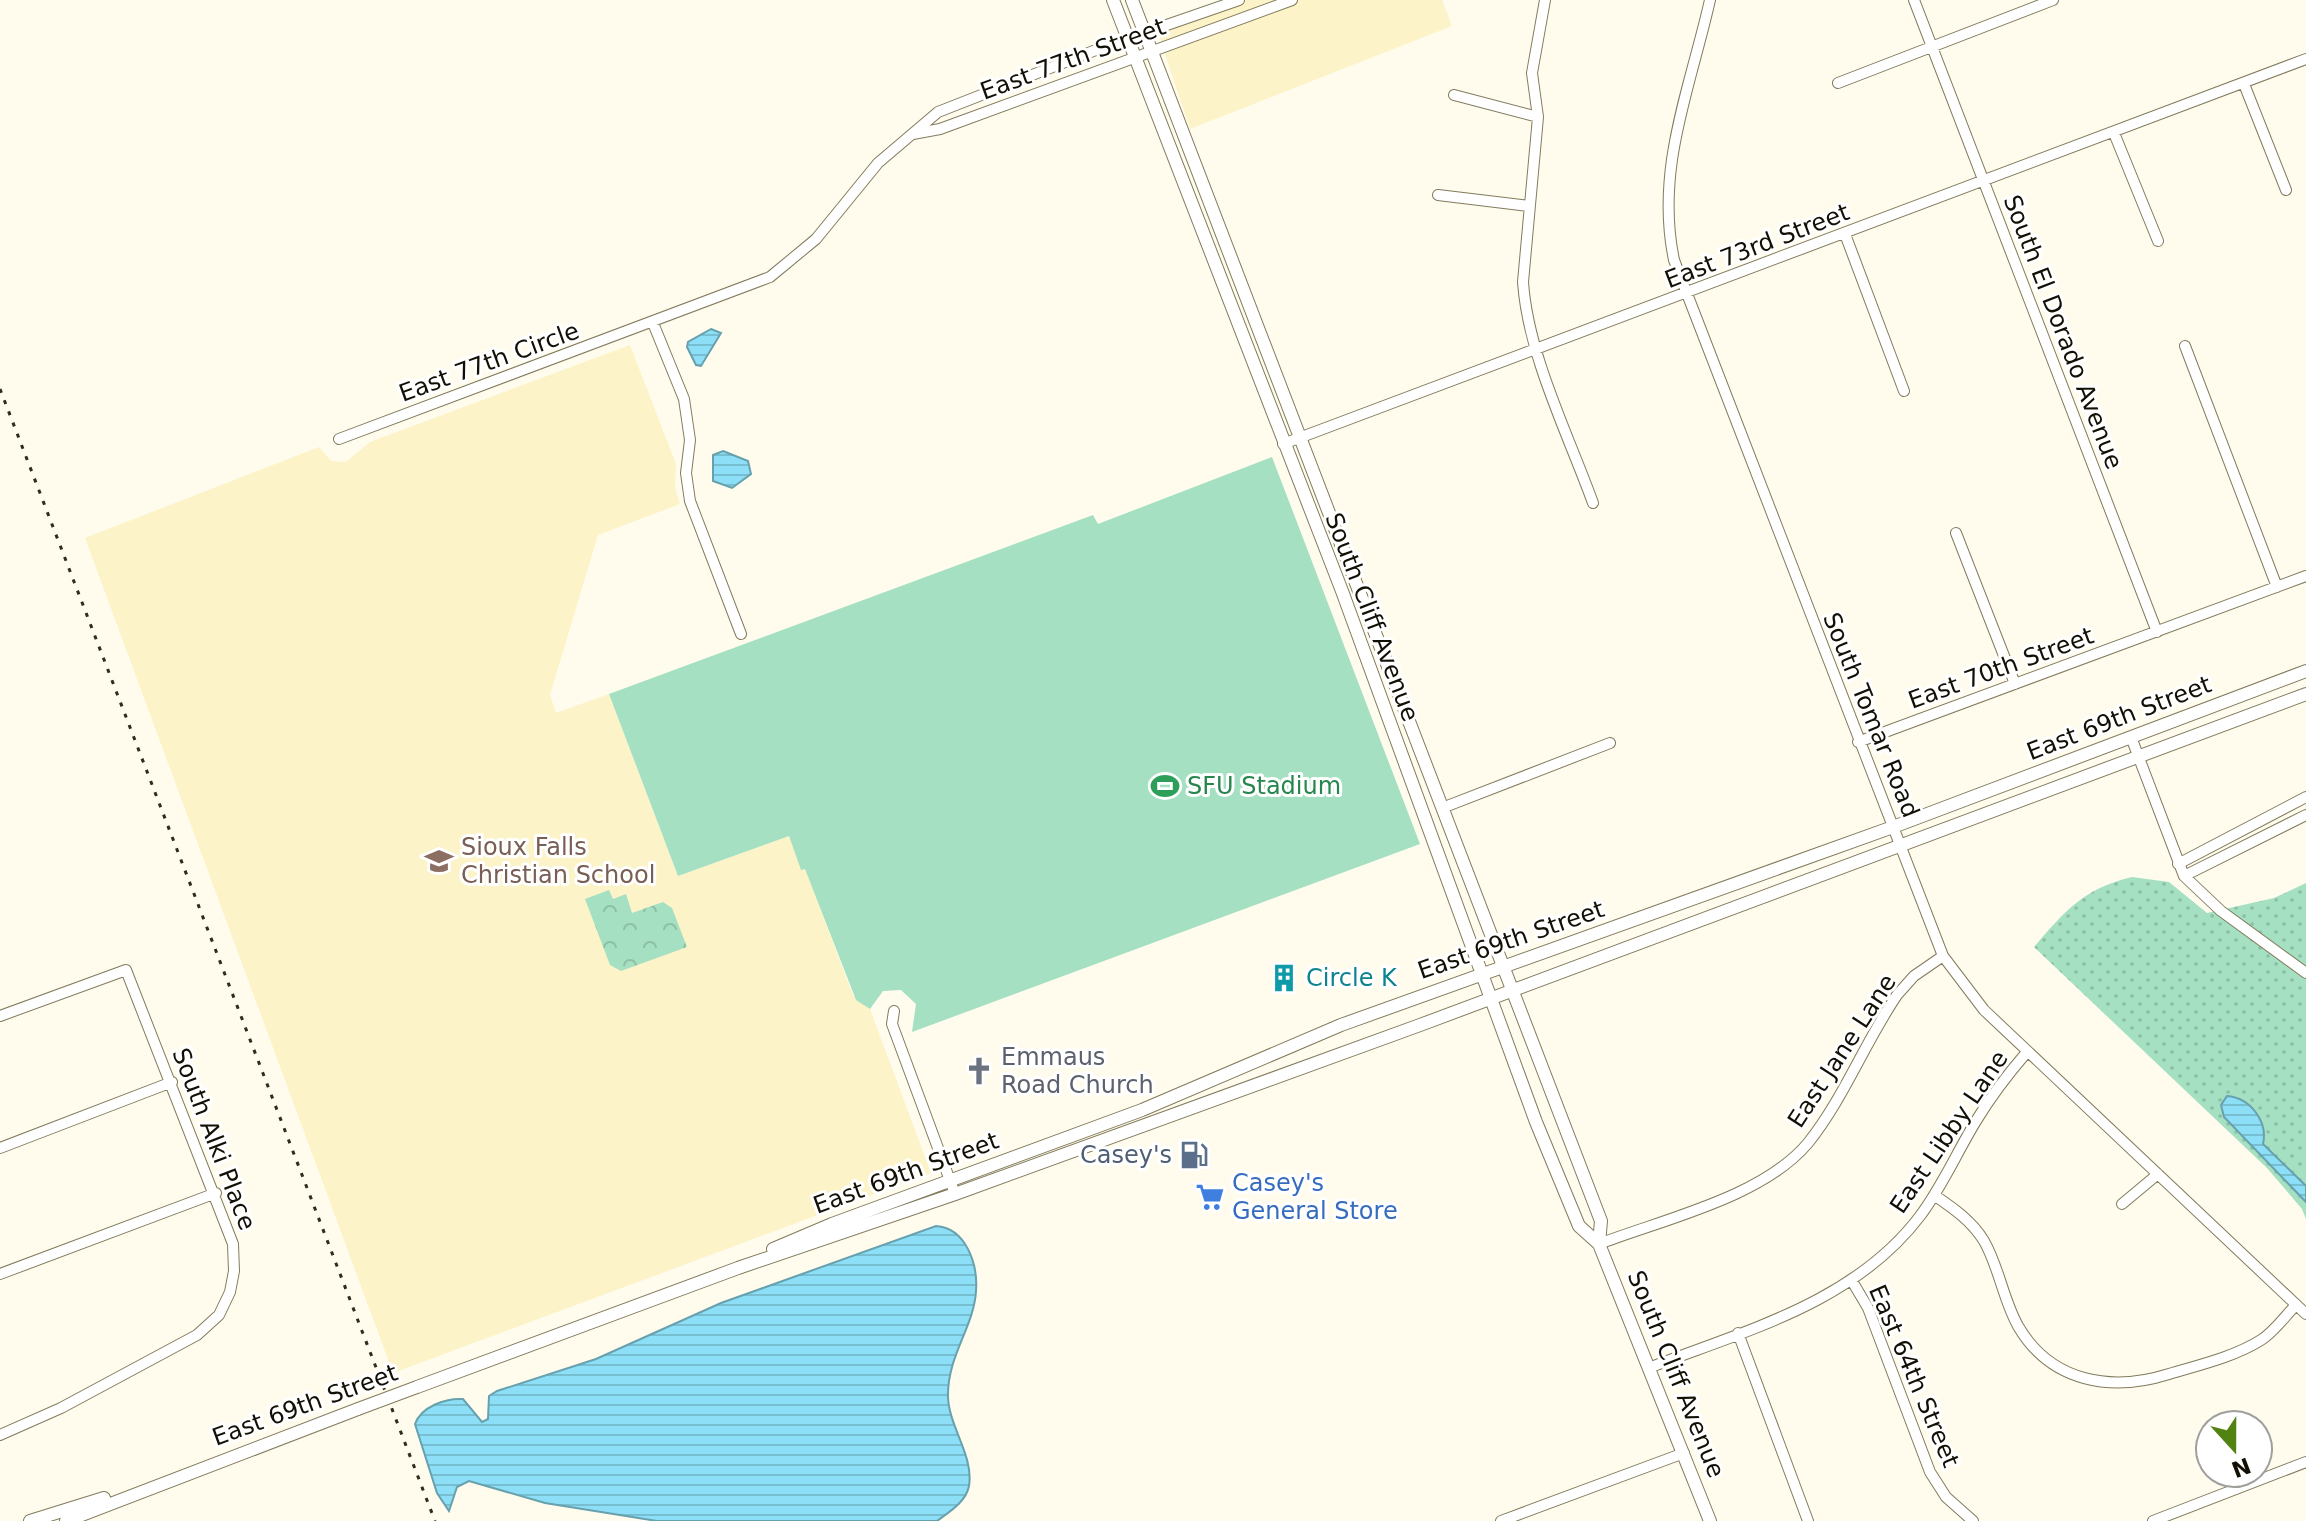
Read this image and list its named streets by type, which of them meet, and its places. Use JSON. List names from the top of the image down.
{
  "streets": {
    "main road": ["South Cliff Avenue", "East 69th Street"],
    "street": [
      "East 77th Street",
      "East 73rd Street",
      "South El Dorado Avenue",
      "East 77th Circle",
      "East 70th Street",
      "South Tomar Road",
      "East Jane Lane",
      "East Libby Lane",
      "South Alki Place",
      "East 64th Street"
    ]
  },
  "crossings": [
    ["East 77th Street", "East 77th Circle"],
    ["East 77th Street", "South Cliff Avenue"],
    ["East 73rd Street", "South El Dorado Avenue"],
    ["East 73rd Street", "South Cliff Avenue"],
    ["East 73rd Street", "South Tomar Road"],
    ["South El Dorado Avenue", "East 70th Street"],
    ["South Cliff Avenue", "East 69th Street"],
    ["South Cliff Avenue", "East Jane Lane"],
    ["South Cliff Avenue", "East Libby Lane"],
    ["East 70th Street", "South Tomar Road"],
    ["South Tomar Road", "East 69th Street"],
    ["South Tomar Road", "East Jane Lane"],
    ["South Tomar Road", "East Libby Lane"],
    ["East Libby Lane", "East 64th Street"]
  ],
  "places": {
    "sports": ["SFU Stadium"],
    "school or university": ["Sioux Falls Christian School"],
    "building": ["Circle K"],
    "church": ["Emmaus Road Church"],
    "fuel station": ["Casey's"],
    "supermarket": ["Casey's General Store"]
  },
  "north": "bottom"
}
